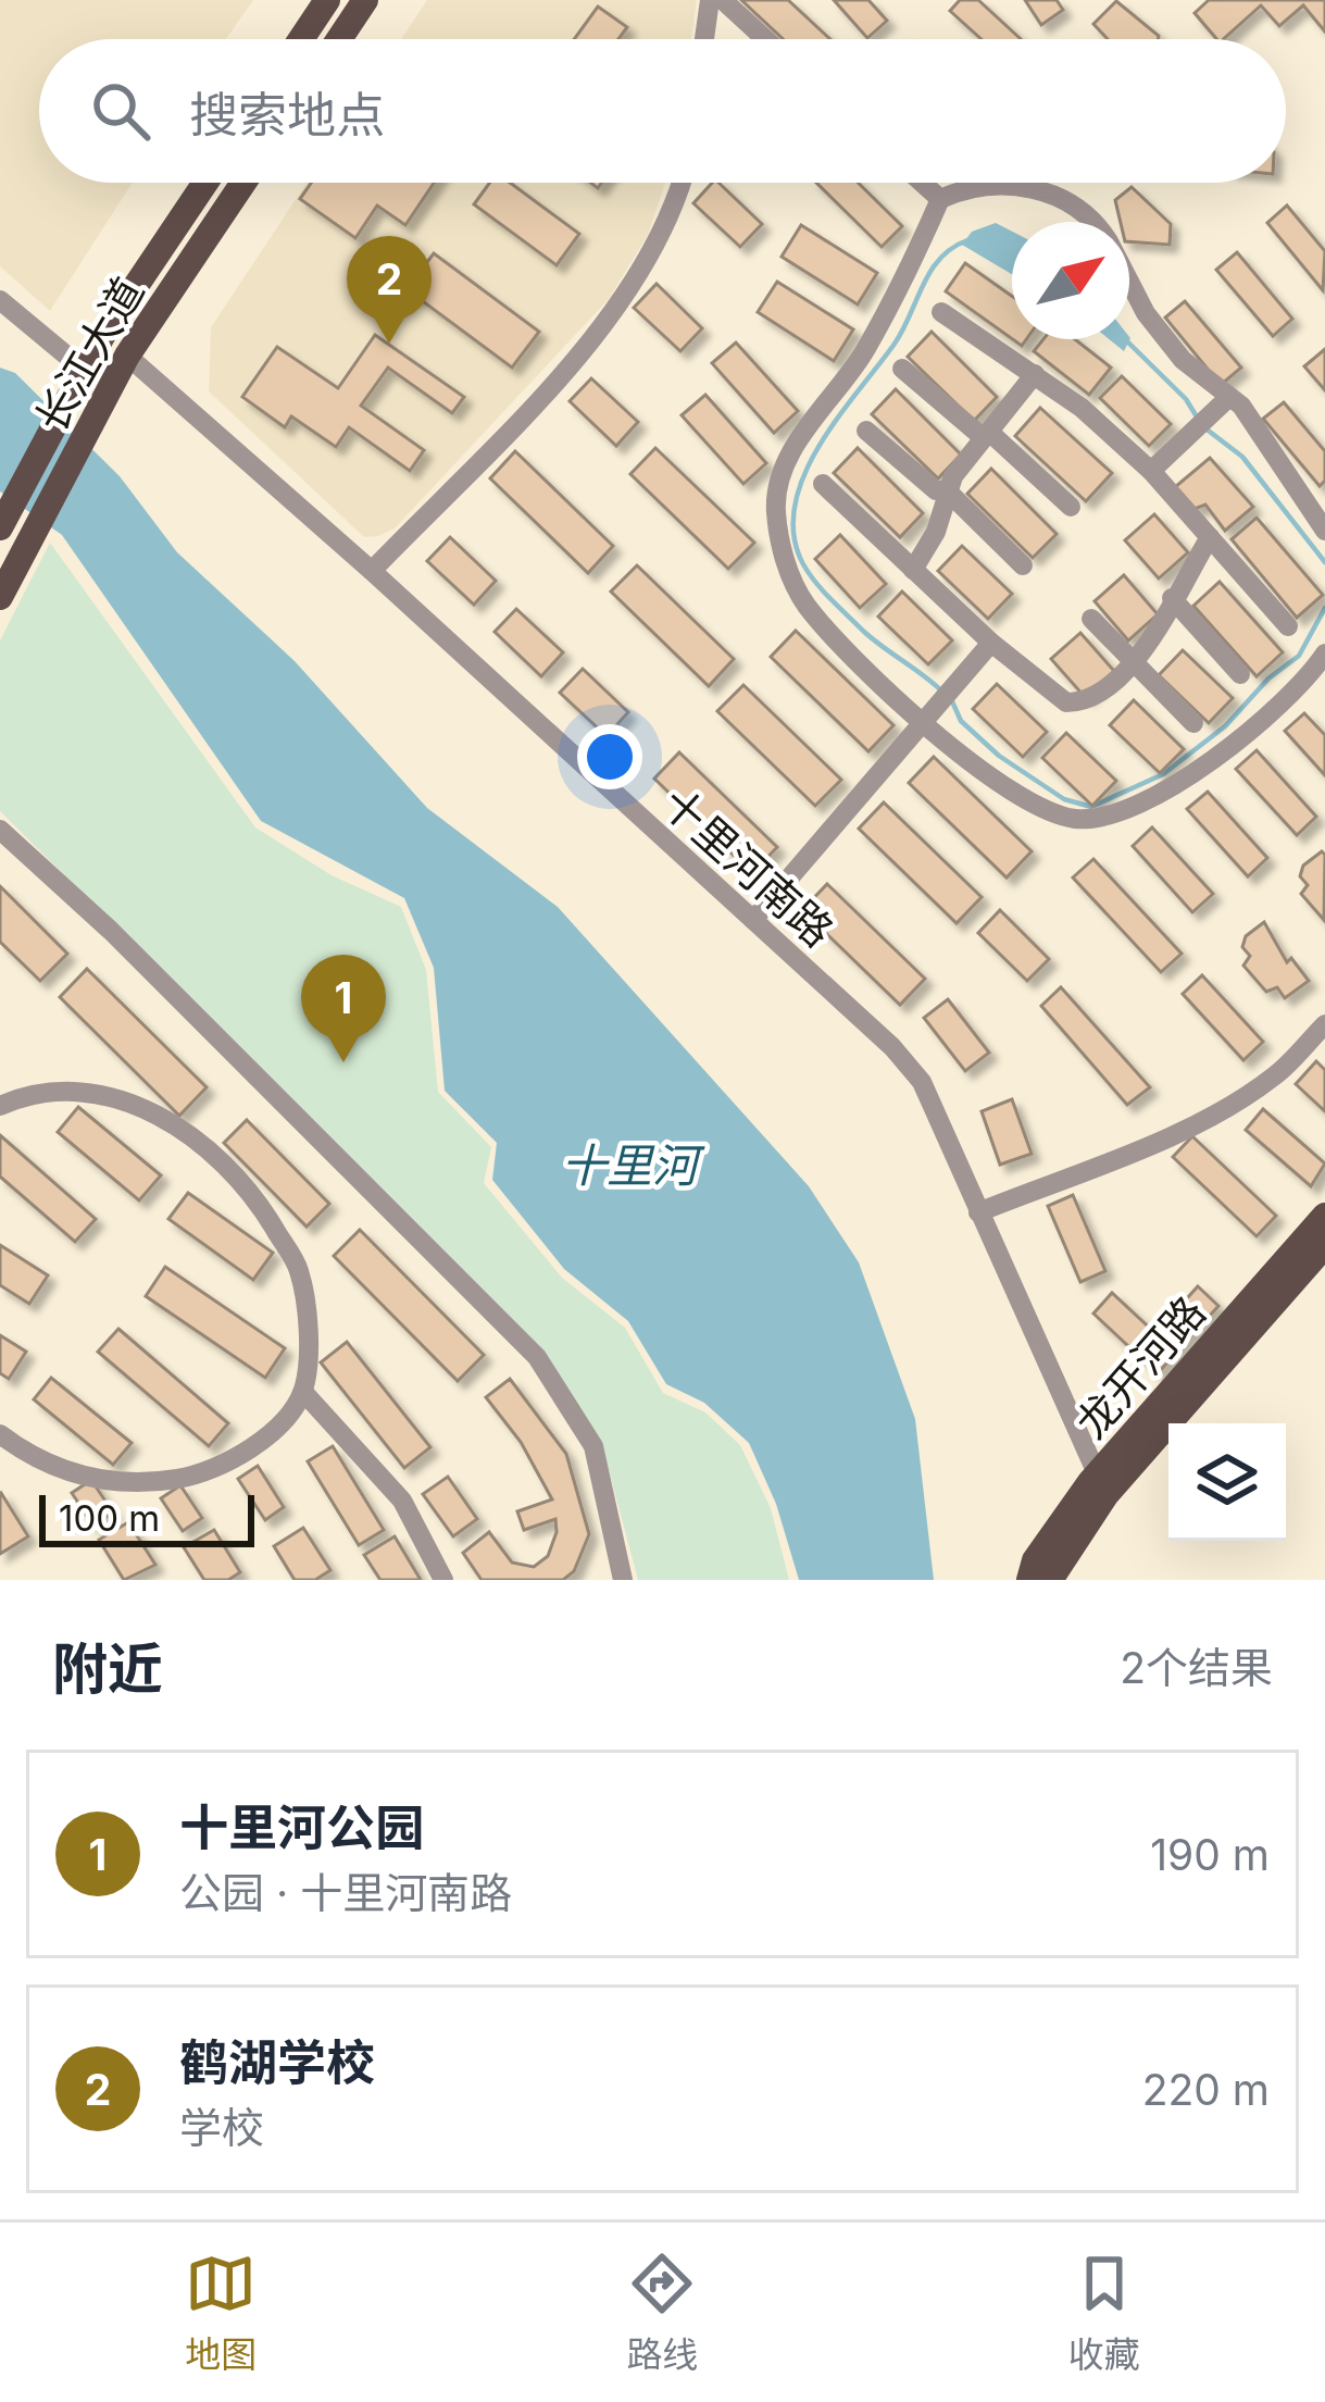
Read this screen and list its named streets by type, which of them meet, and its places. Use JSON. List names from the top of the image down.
{
  "streets": {
    "main road": ["长江大道", "龙开河路"],
    "street": ["十里河南路"]
  },
  "crossings": [
    ["长江大道", "十里河南路"],
    ["十里河南路", "龙开河路"]
  ],
  "water": ["十里河"],
  "scale_bar": "100 m",
  "north": "top right",
  "page": {
    "search": "搜索地点",
    "pins": ["2", "1"],
    "scale": "100 m",
    "heading": ["附近", "2个结果"],
    "list": [
      {
        "mark": "1",
        "name": "十里河公园",
        "note": "公园 · 十里河南路",
        "value": "190 m"
      },
      {
        "mark": "2",
        "name": "鹤湖学校",
        "note": "学校",
        "value": "220 m"
      }
    ],
    "nav": ["地图", "路线", "收藏"]
  }
}
